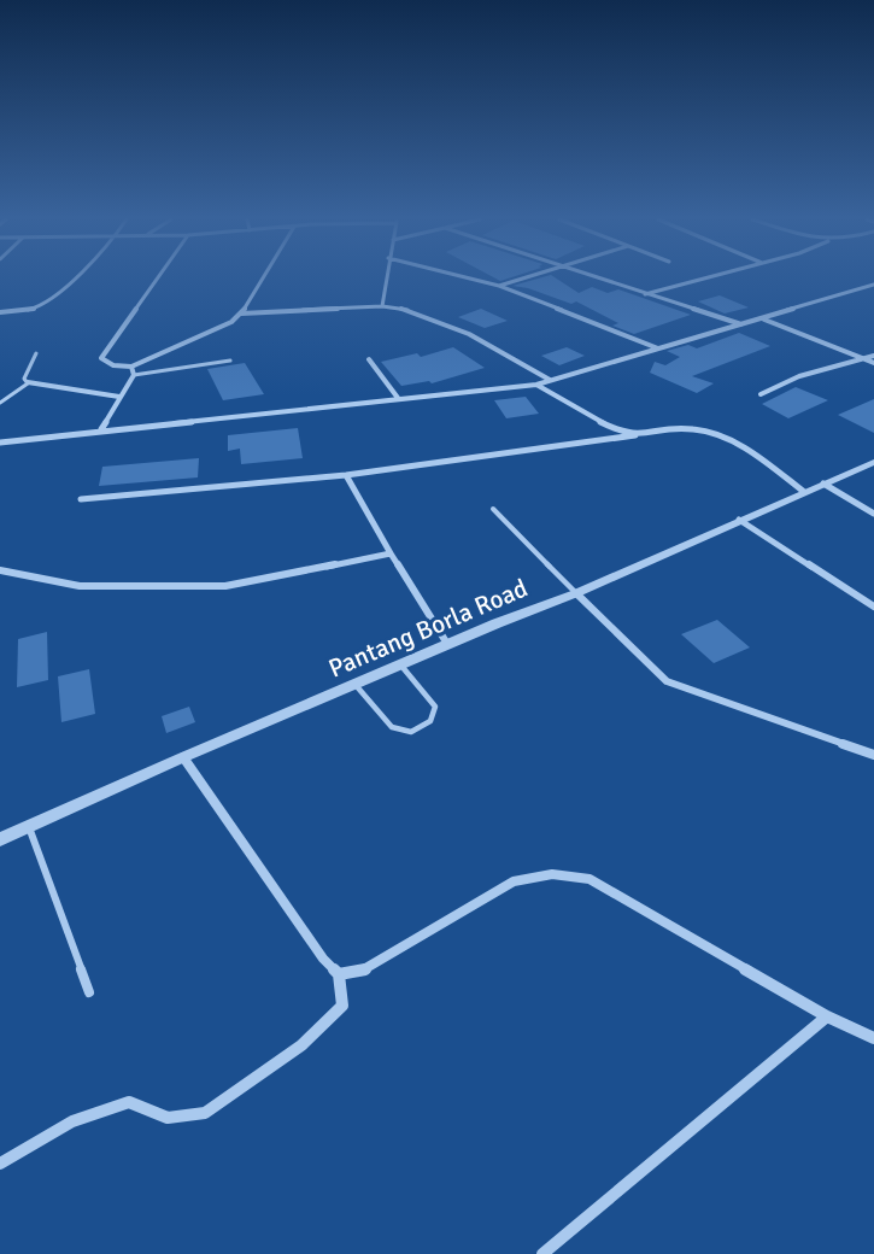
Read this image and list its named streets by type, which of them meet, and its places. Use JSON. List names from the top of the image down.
{
  "streets": {
    "street": ["Pantang Borla Road"]
  }
}
